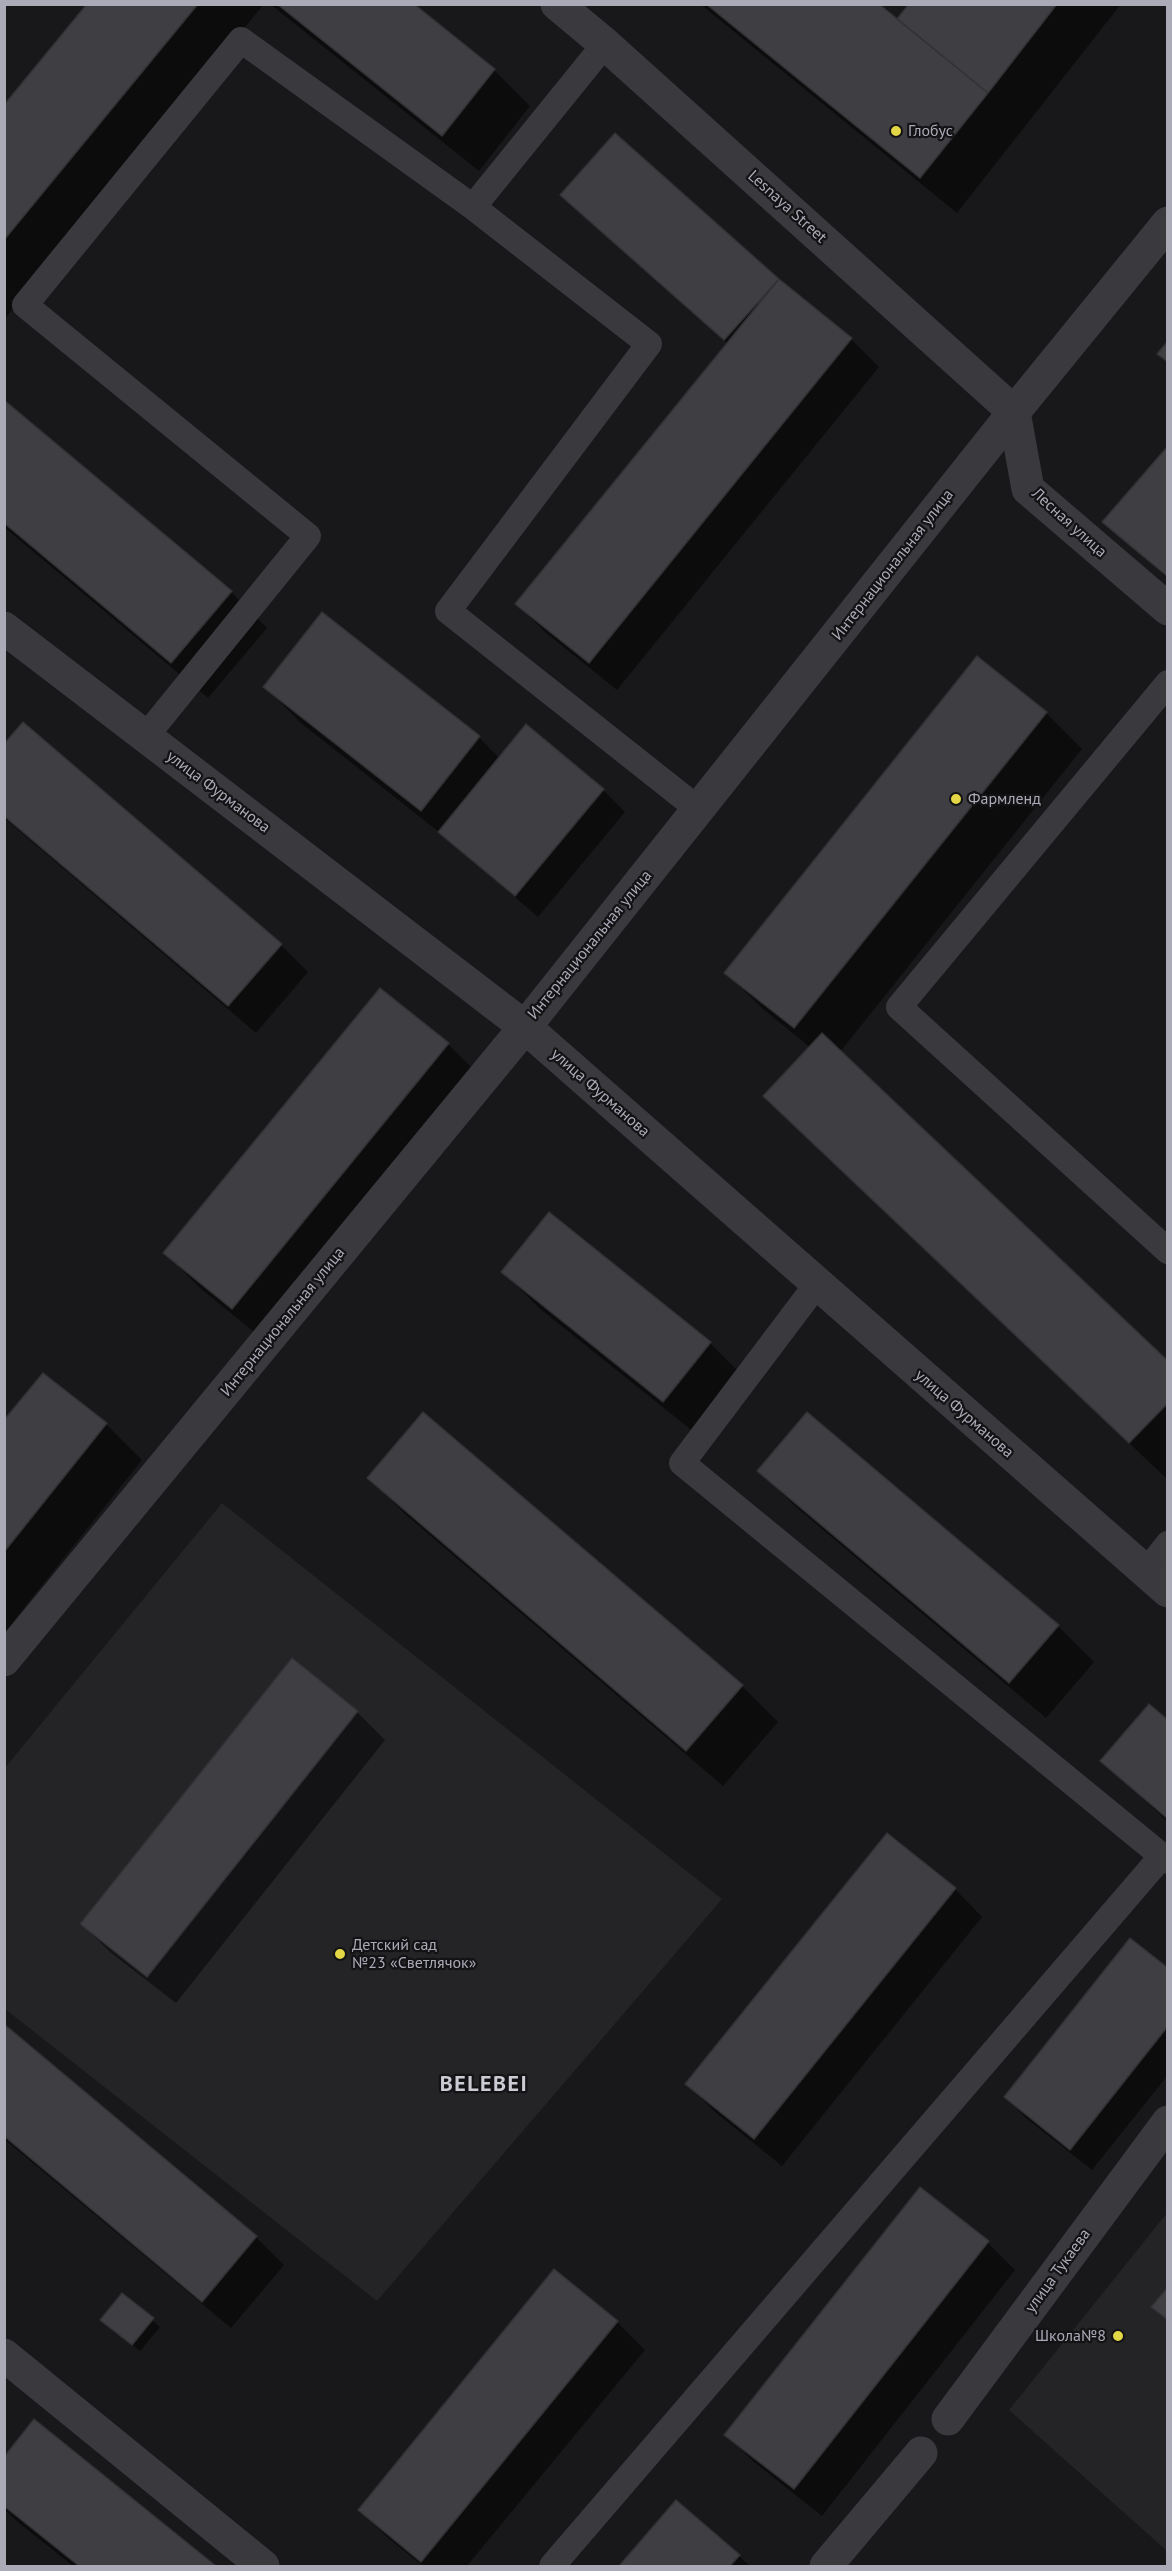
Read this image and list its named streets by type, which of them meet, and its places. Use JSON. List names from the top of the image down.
{
  "streets": {
    "street": [
      "Lesnaya Street",
      "Лесная улица",
      "Интернациональная улица",
      "улица Фурманова",
      "улица Тукаева"
    ]
  },
  "crossings": [
    ["Lesnaya Street", "Лесная улица"],
    ["Lesnaya Street", "Интернациональная улица"],
    ["Лесная улица", "Интернациональная улица"],
    ["Интернациональная улица", "улица Фурманова"]
  ],
  "districts": ["BELEBEI"],
  "places": [
    "Глобус",
    "Фармленд",
    "Детский сад №23 «Светлячок»",
    "Школа№8"
  ]
}
